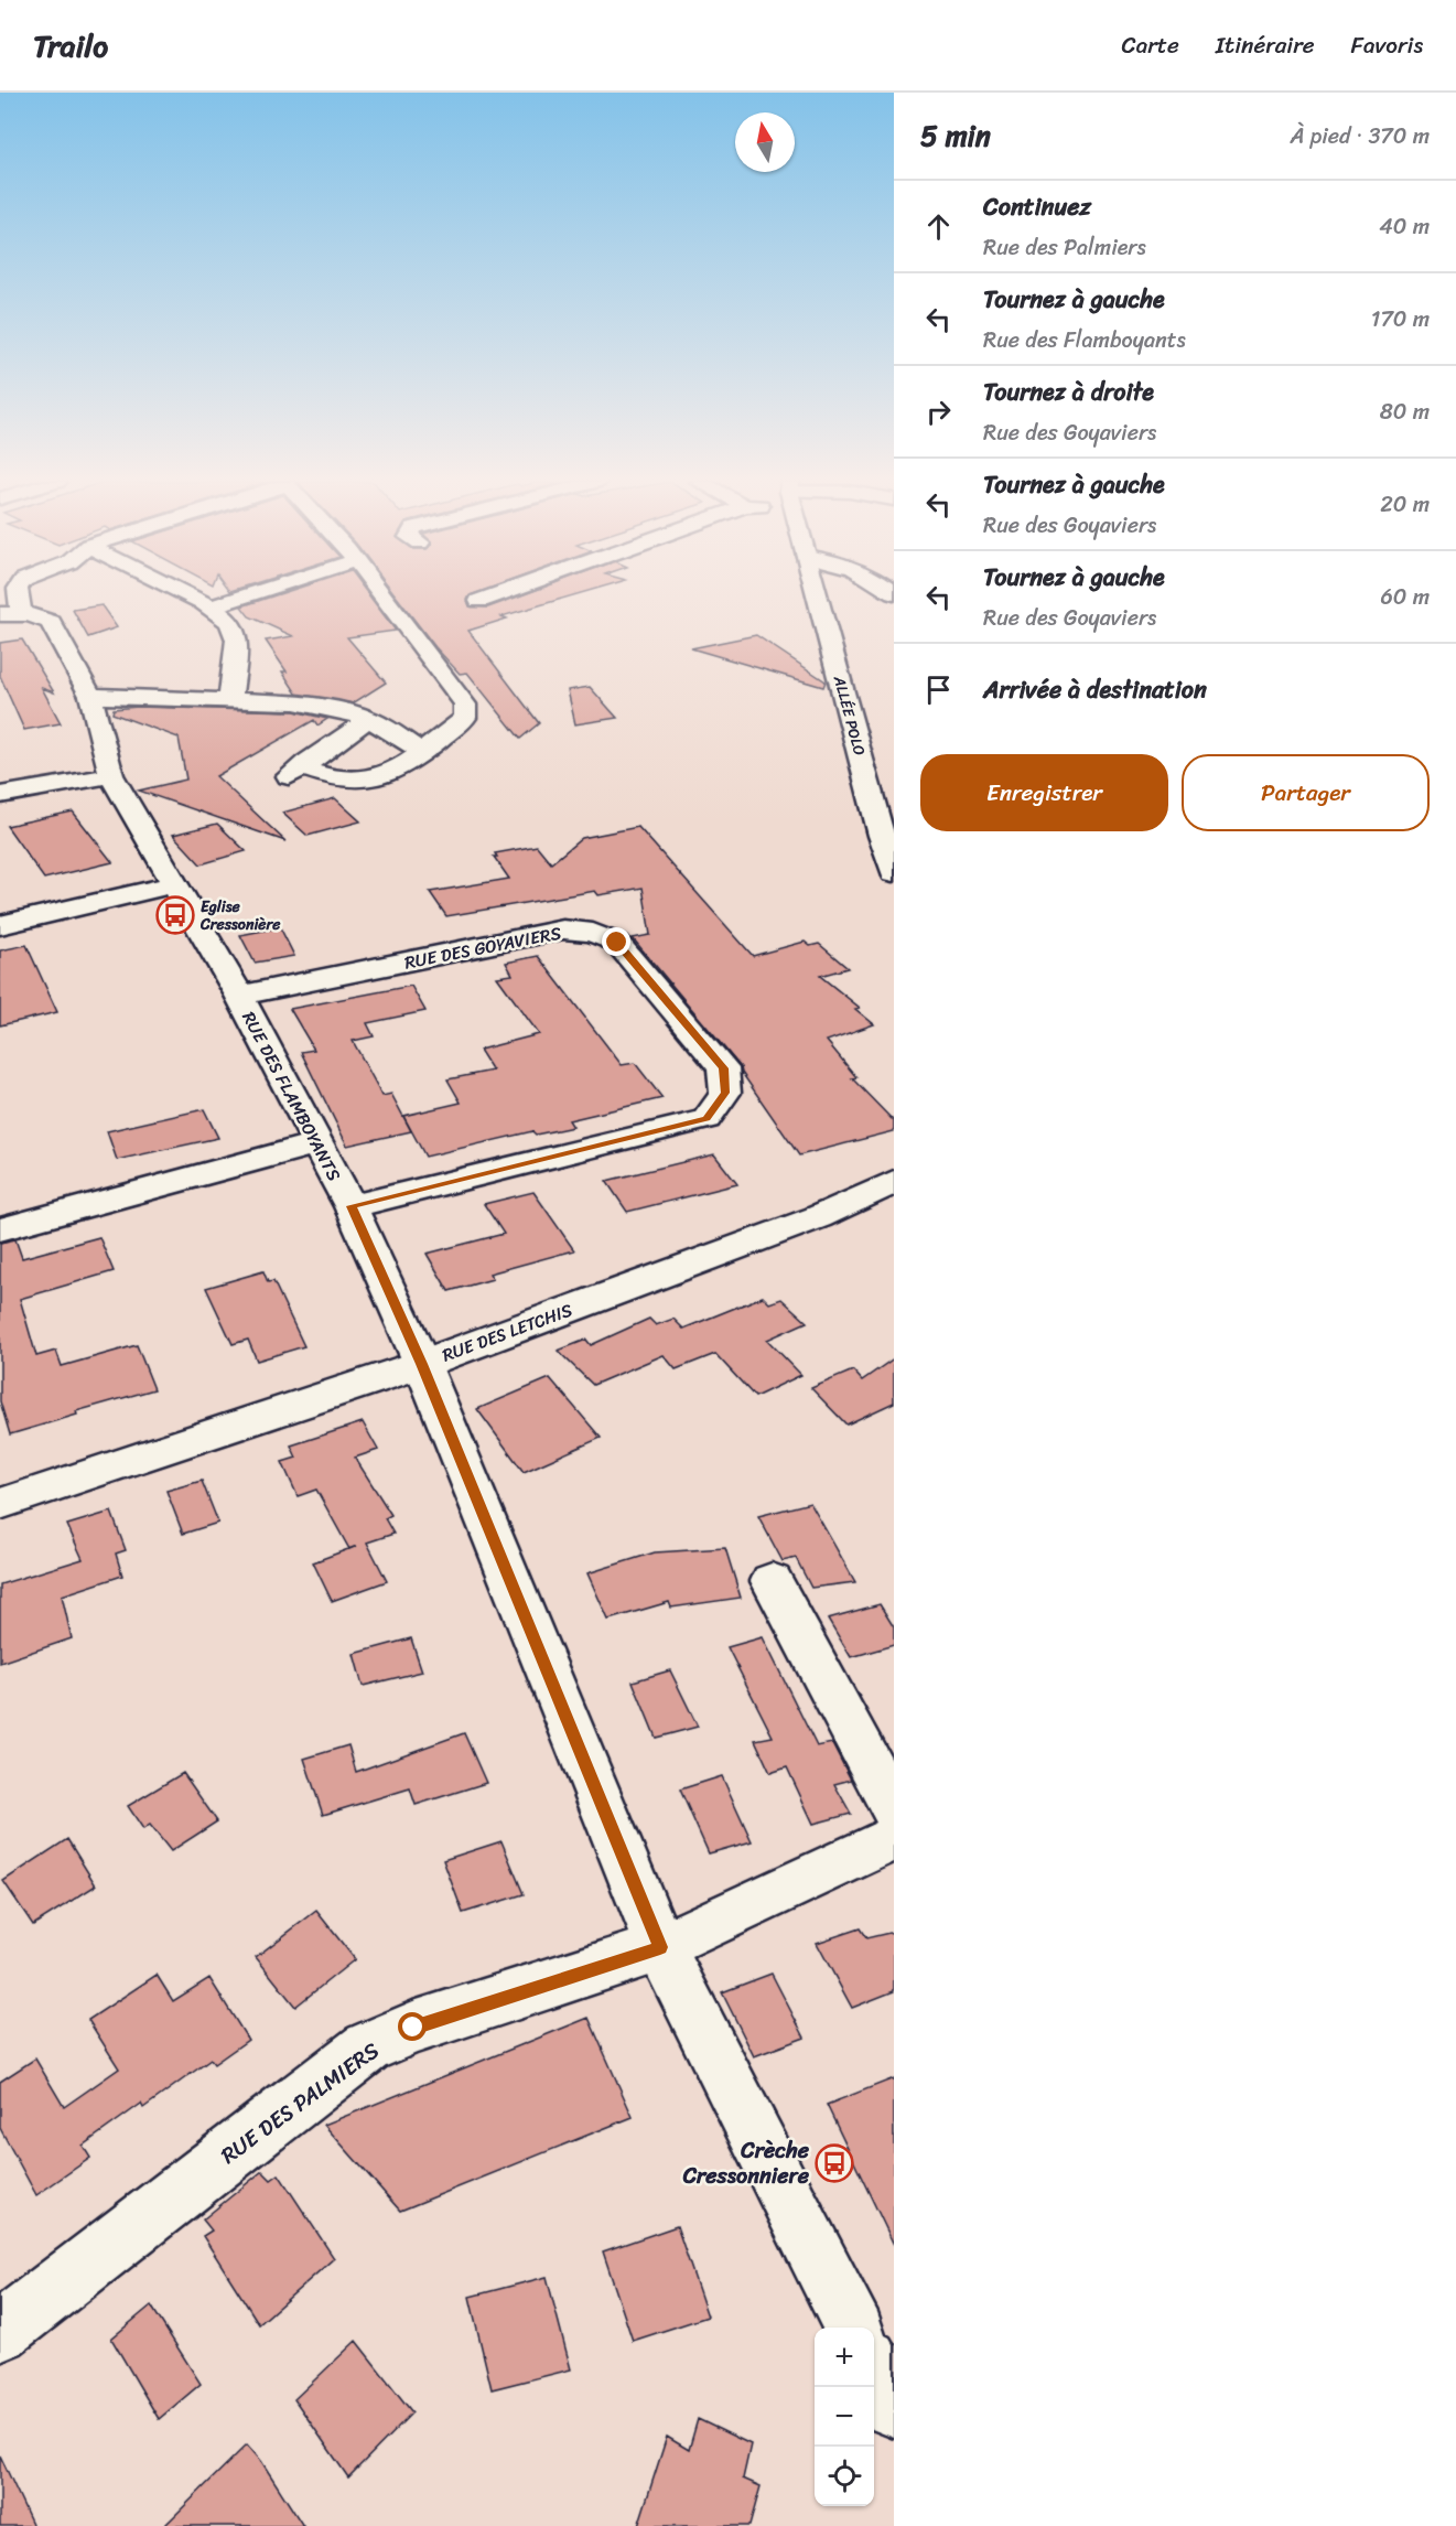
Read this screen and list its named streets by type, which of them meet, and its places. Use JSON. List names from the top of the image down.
{
  "streets": {
    "street": [
      "ALLÉE POLO",
      "RUE DES GOYAVIERS",
      "RUE DES FLAMBOYANTS",
      "RUE DES LETCHIS",
      "RUE DES PALMIERS"
    ]
  },
  "crossings": [
    ["RUE DES GOYAVIERS", "RUE DES FLAMBOYANTS"],
    ["RUE DES FLAMBOYANTS", "RUE DES LETCHIS"],
    ["RUE DES FLAMBOYANTS", "RUE DES PALMIERS"]
  ],
  "places": {
    "bus stop": ["Eglise Cressonière", "Crèche Cressonniere"]
  },
  "north": "top",
  "page": {
    "header": "Trailo",
    "nav": ["Carte", "Itinéraire", "Favoris"],
    "heading": ["5 min", "À pied · 370 m"],
    "list": [
      ["Continuez", "Rue des Palmiers", "40 m"],
      ["Tournez à gauche", "Rue des Flamboyants", "170 m"],
      ["Tournez à droite", "Rue des Goyaviers", "80 m"],
      ["Tournez à gauche", "Rue des Goyaviers", "20 m"],
      ["Tournez à gauche", "Rue des Goyaviers", "60 m"],
      "Arrivée à destination"
    ],
    "buttons": ["Enregistrer", "Partager"],
    "map_buttons": ["+", "−"]
  }
}
